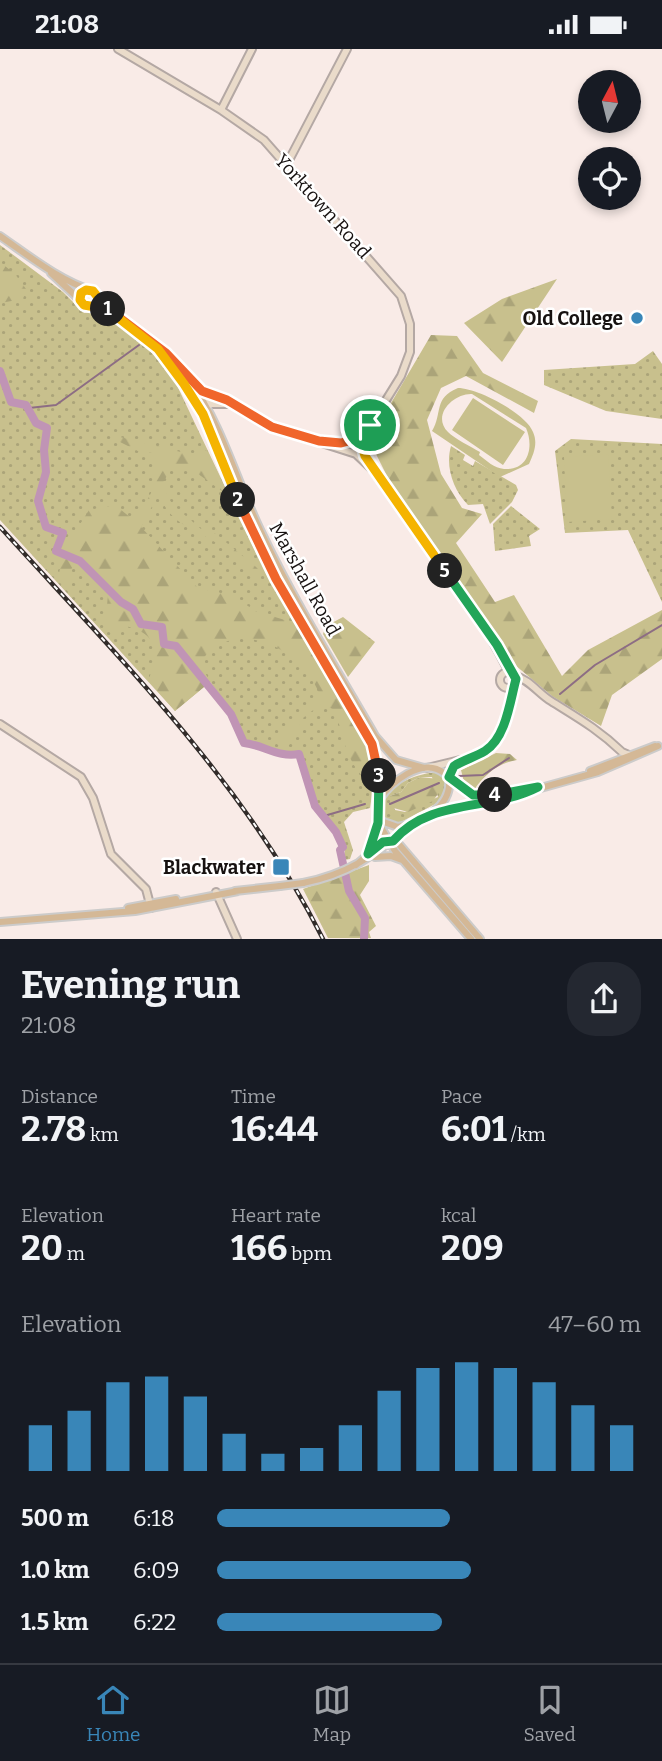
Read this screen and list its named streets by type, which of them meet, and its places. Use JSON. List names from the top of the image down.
{
  "streets": {
    "main road": ["Marshall Road"],
    "street": ["Yorktown Road"]
  },
  "places": {
    "other": ["Old College"],
    "transit": ["Blackwater"]
  },
  "north": "top",
  "page": {
    "status": "21:08",
    "pins": [
      "1",
      "2",
      "5",
      "3",
      "4"
    ],
    "heading": ["Evening run", "21:08"],
    "stats": [
      ["Distance", "2.78 km"],
      ["Time", "16:44"],
      ["Pace", "6:01 /km"],
      ["Elevation", "20 m"],
      ["Heart rate", "166 bpm"],
      ["kcal", "209"]
    ],
    "chart": ["Elevation", "47–60 m"],
    "list": [
      {
        "name": "500 m",
        "note": "6:18"
      },
      {
        "name": "1.0 km",
        "note": "6:09"
      },
      {
        "name": "1.5 km",
        "note": "6:22"
      }
    ],
    "tabs": ["Home", "Map", "Saved"]
  }
}
